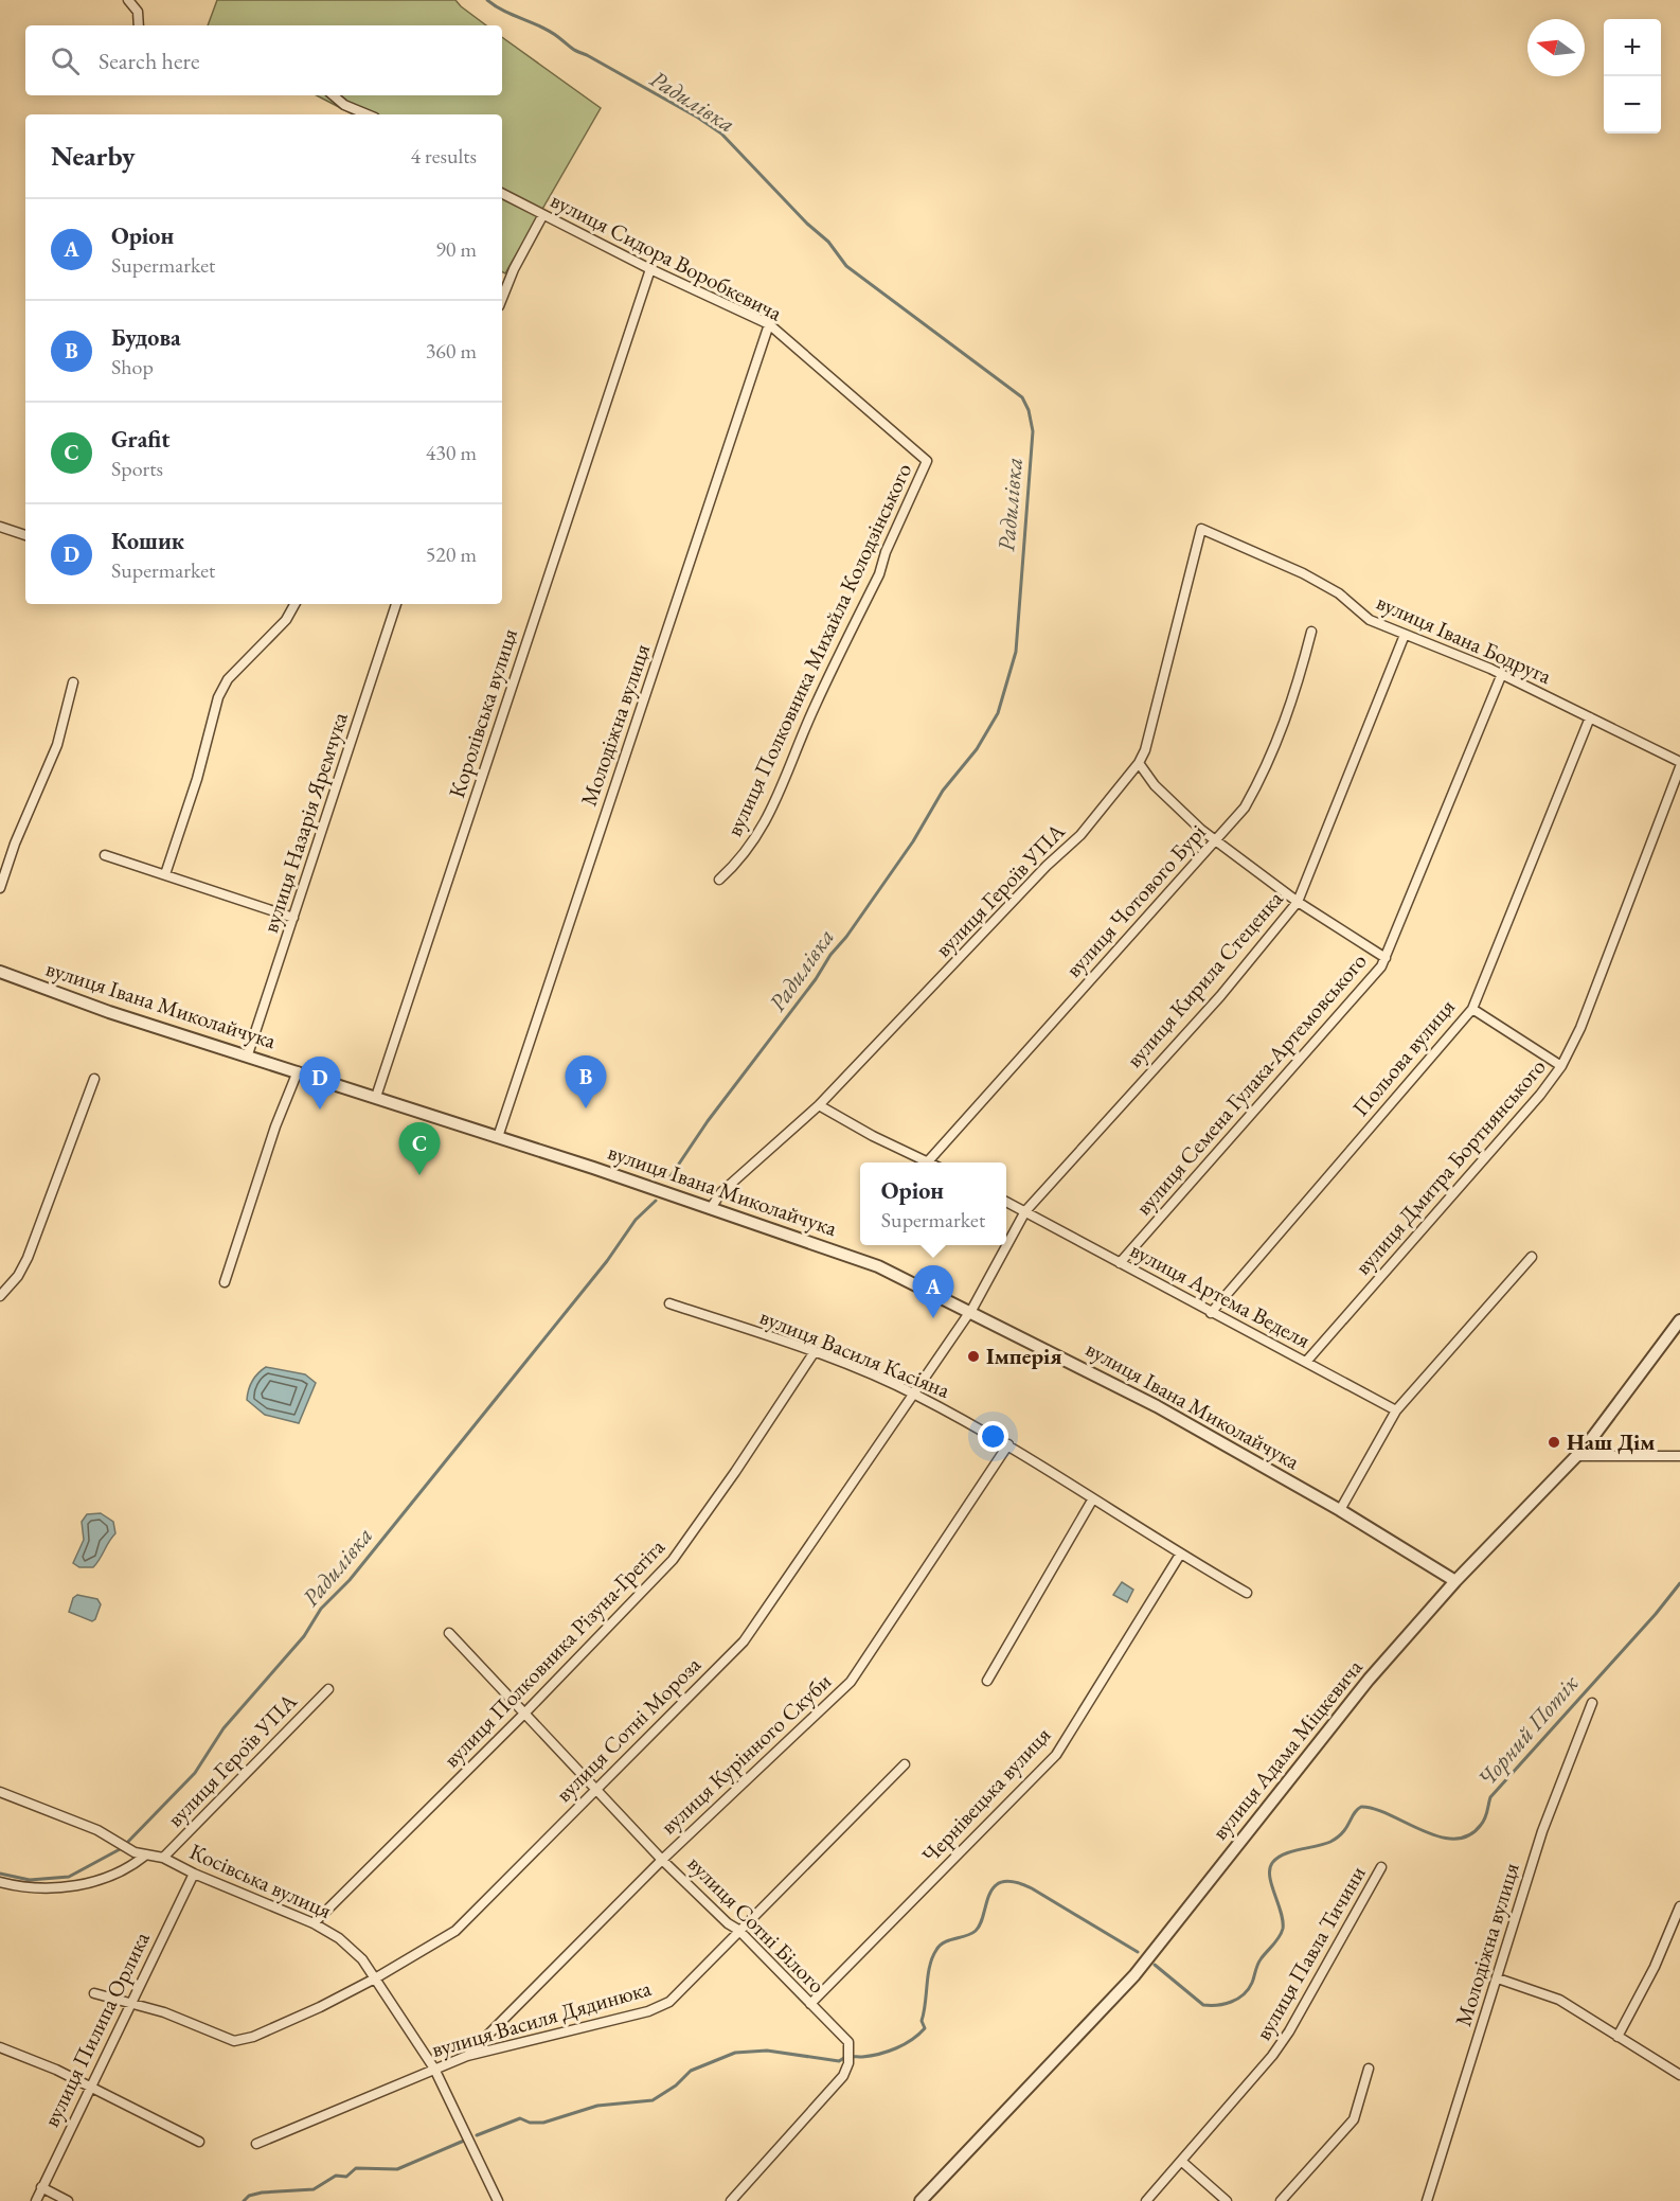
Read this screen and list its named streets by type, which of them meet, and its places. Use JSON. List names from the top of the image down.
{
  "streets": {
    "street": [
      "вулиця Сидора Воробкевича",
      "вулиця Івана Бодруга",
      "вулиця Полковника Михайла Колодзінського",
      "Королівська вулиця",
      "Молодіжна вулиця",
      "вулиця Назарія Яремчука",
      "вулиця Героїв УПА",
      "вулиця Чотового Бурі",
      "вулиця Кирила Стеценка",
      "вулиця Івана Миколайчука",
      "Польова вулиця",
      "вулиця Семена Гулака-Артемовського",
      "вулиця Дмитра Бортнянського",
      "вулиця Артема Веделя",
      "вулиця Василя Касіяна",
      "вулиця Полковника Різуна-Грегіта",
      "вулиця Сотні Мороза",
      "вулиця Адама Міцкевича",
      "вулиця Курінного Скуби",
      "Чернівецька вулиця",
      "Косівська вулиця",
      "вулиця Сотні Білого",
      "вулиця Павла Тичини",
      "вулиця Василя Дядинюка",
      "вулиця Пилипа Орлика"
    ]
  },
  "crossings": [
    ["вулиця Сидора Воробкевича", "вулиця Полковника Михайла Колодзінського"],
    ["вулиця Сидора Воробкевича", "Королівська вулиця"],
    ["вулиця Сидора Воробкевича", "Молодіжна вулиця"],
    ["вулиця Івана Бодруга", "вулиця Героїв УПА"],
    ["вулиця Івана Бодруга", "вулиця Кирила Стеценка"],
    ["вулиця Івана Бодруга", "Польова вулиця"],
    ["вулиця Івана Бодруга", "вулиця Семена Гулака-Артемовського"],
    ["вулиця Івана Бодруга", "вулиця Дмитра Бортнянського"],
    ["Королівська вулиця", "вулиця Івана Миколайчука"],
    ["Молодіжна вулиця", "вулиця Івана Миколайчука"],
    ["вулиця Назарія Яремчука", "вулиця Івана Миколайчука"],
    ["вулиця Героїв УПА", "вулиця Івана Миколайчука"],
    ["вулиця Героїв УПА", "Косівська вулиця"],
    ["вулиця Кирила Стеценка", "вулиця Артема Веделя"],
    ["вулиця Кирила Стеценка", "вулиця Сотні Мороза"],
    ["вулиця Івана Миколайчука", "вулиця Сотні Мороза"],
    ["вулиця Івана Миколайчука", "вулиця Адама Міцкевича"],
    ["Польова вулиця", "вулиця Артема Веделя"],
    ["вулиця Семена Гулака-Артемовського", "вулиця Артема Веделя"],
    ["вулиця Дмитра Бортнянського", "вулиця Артема Веделя"],
    ["вулиця Артема Веделя", "вулиця Сотні Мороза"],
    ["вулиця Василя Касіяна", "вулиця Полковника Різуна-Грегіта"],
    ["вулиця Василя Касіяна", "вулиця Сотні Мороза"],
    ["вулиця Василя Касіяна", "вулиця Курінного Скуби"],
    ["вулиця Василя Касіяна", "Чернівецька вулиця"],
    ["вулиця Полковника Різуна-Грегіта", "Косівська вулиця"],
    ["вулиця Полковника Різуна-Грегіта", "вулиця Сотні Білого"],
    ["вулиця Сотні Мороза", "Косівська вулиця"],
    ["вулиця Сотні Мороза", "вулиця Сотні Білого"],
    ["вулиця Сотні Мороза", "вулиця Пилипа Орлика"],
    ["вулиця Курінного Скуби", "вулиця Сотні Білого"],
    ["вулиця Курінного Скуби", "вулиця Василя Дядинюка"],
    ["Чернівецька вулиця", "вулиця Сотні Білого"],
    ["Косівська вулиця", "вулиця Василя Дядинюка"],
    ["Косівська вулиця", "вулиця Пилипа Орлика"],
    ["вулиця Сотні Білого", "вулиця Василя Дядинюка"]
  ],
  "water": ["Радилівка", "Чорний Потік"],
  "places": ["Імперія", "Наш Дім"],
  "north": "left",
  "page": {
    "map_buttons": ["+", "−"],
    "search": "Search here",
    "heading": ["Nearby", "4 results"],
    "list": [
      {
        "mark": "A",
        "name": "Оріон",
        "note": "Supermarket",
        "value": "90 m"
      },
      {
        "mark": "B",
        "name": "Будова",
        "note": "Shop",
        "value": "360 m"
      },
      {
        "mark": "C",
        "name": "Grafit",
        "note": "Sports",
        "value": "430 m"
      },
      {
        "mark": "D",
        "name": "Кошик",
        "note": "Supermarket",
        "value": "520 m"
      }
    ],
    "pins": [
      "B",
      "D",
      "C",
      "A"
    ],
    "popup": ["Оріон", "Supermarket"]
  }
}
